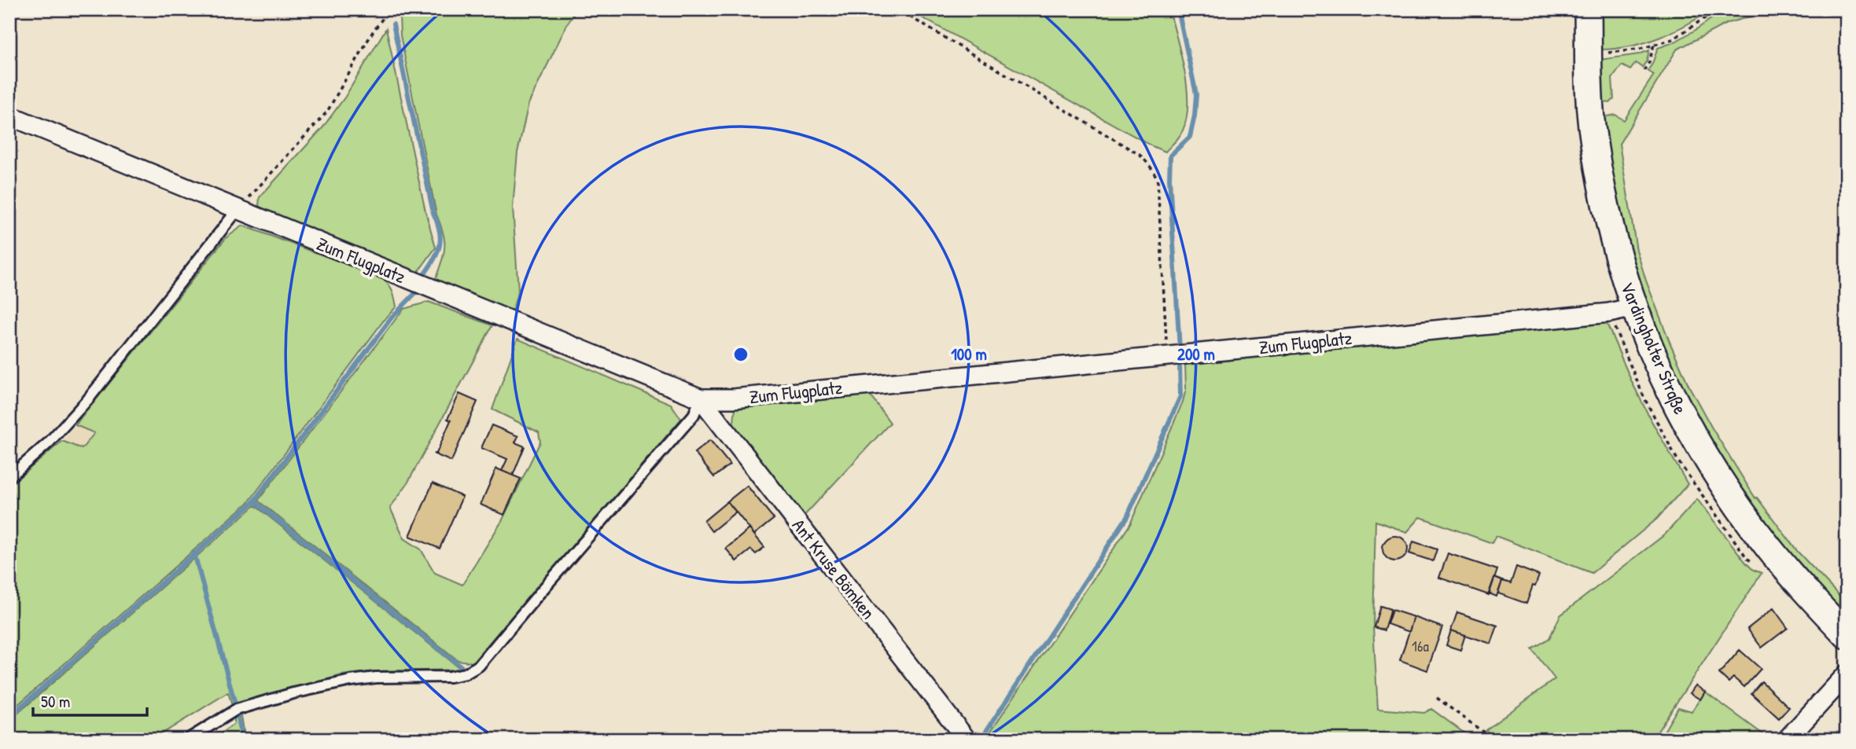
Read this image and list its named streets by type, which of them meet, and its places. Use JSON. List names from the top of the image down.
{
  "streets": {
    "street": ["Zum Flugplatz", "Vardingholter Straße", "Ant Kruse Bömken"]
  },
  "crossings": [
    ["Zum Flugplatz", "Vardingholter Straße"],
    ["Zum Flugplatz", "Ant Kruse Bömken"]
  ],
  "house_numbers": ["16a"],
  "scale_bar": "50 m",
  "rings": ["100 m", "200 m"]
}
